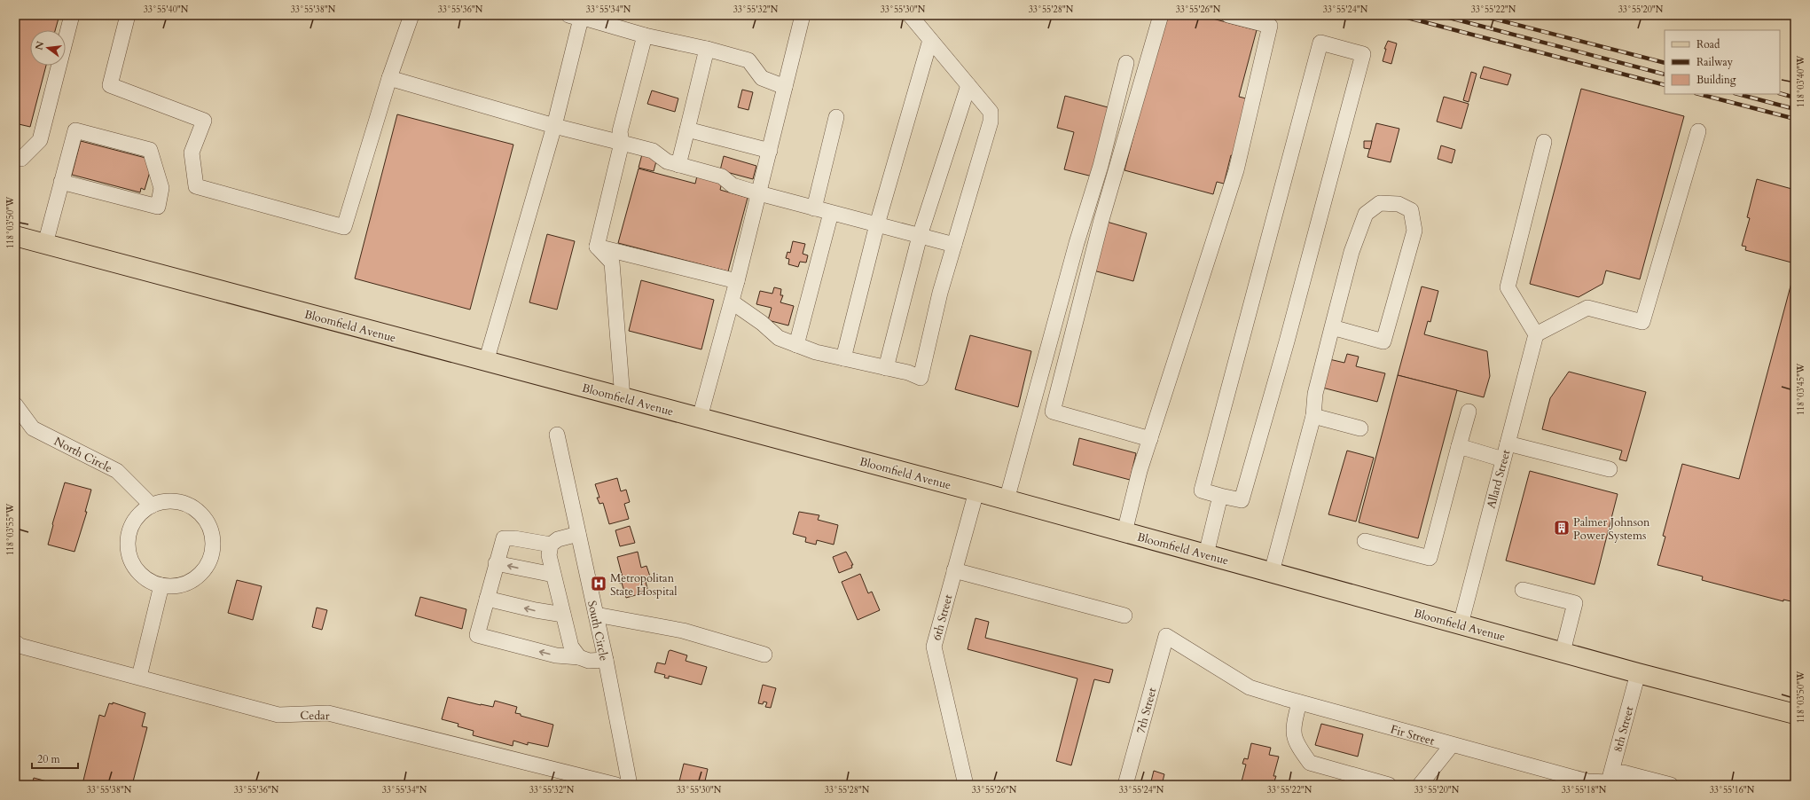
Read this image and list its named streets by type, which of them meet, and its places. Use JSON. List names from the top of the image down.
{
  "streets": {
    "main road": ["Bloomfield Avenue"],
    "street": [
      "North Circle",
      "Allard Street",
      "6th Street",
      "South Circle",
      "7th Street",
      "Cedar",
      "8th Street",
      "Fir Street"
    ]
  },
  "crossings": [
    ["Bloomfield Avenue", "Allard Street"],
    ["Bloomfield Avenue", "6th Street"],
    ["Bloomfield Avenue", "8th Street"],
    ["7th Street", "Fir Street"],
    ["8th Street", "Fir Street"]
  ],
  "places": {
    "building": ["Palmer Johnson Power Systems"],
    "hospital": ["Metropolitan State Hospital"]
  },
  "legend": ["Road", "Railway", "Building"],
  "scale_bar": "20 m",
  "north": "left",
  "coordinates": [
    "33°55'40\"N",
    "33°55'38\"N",
    "33°55'36\"N",
    "33°55'34\"N",
    "33°55'32\"N",
    "33°55'30\"N",
    "33°55'28\"N",
    "33°55'26\"N",
    "33°55'24\"N",
    "33°55'22\"N",
    "33°55'20\"N",
    "118°03'40\"W",
    "118°03'50\"W",
    "118°03'45\"W",
    "118°03'55\"W",
    "33°55'18\"N",
    "33°55'16\"N"
  ]
}
